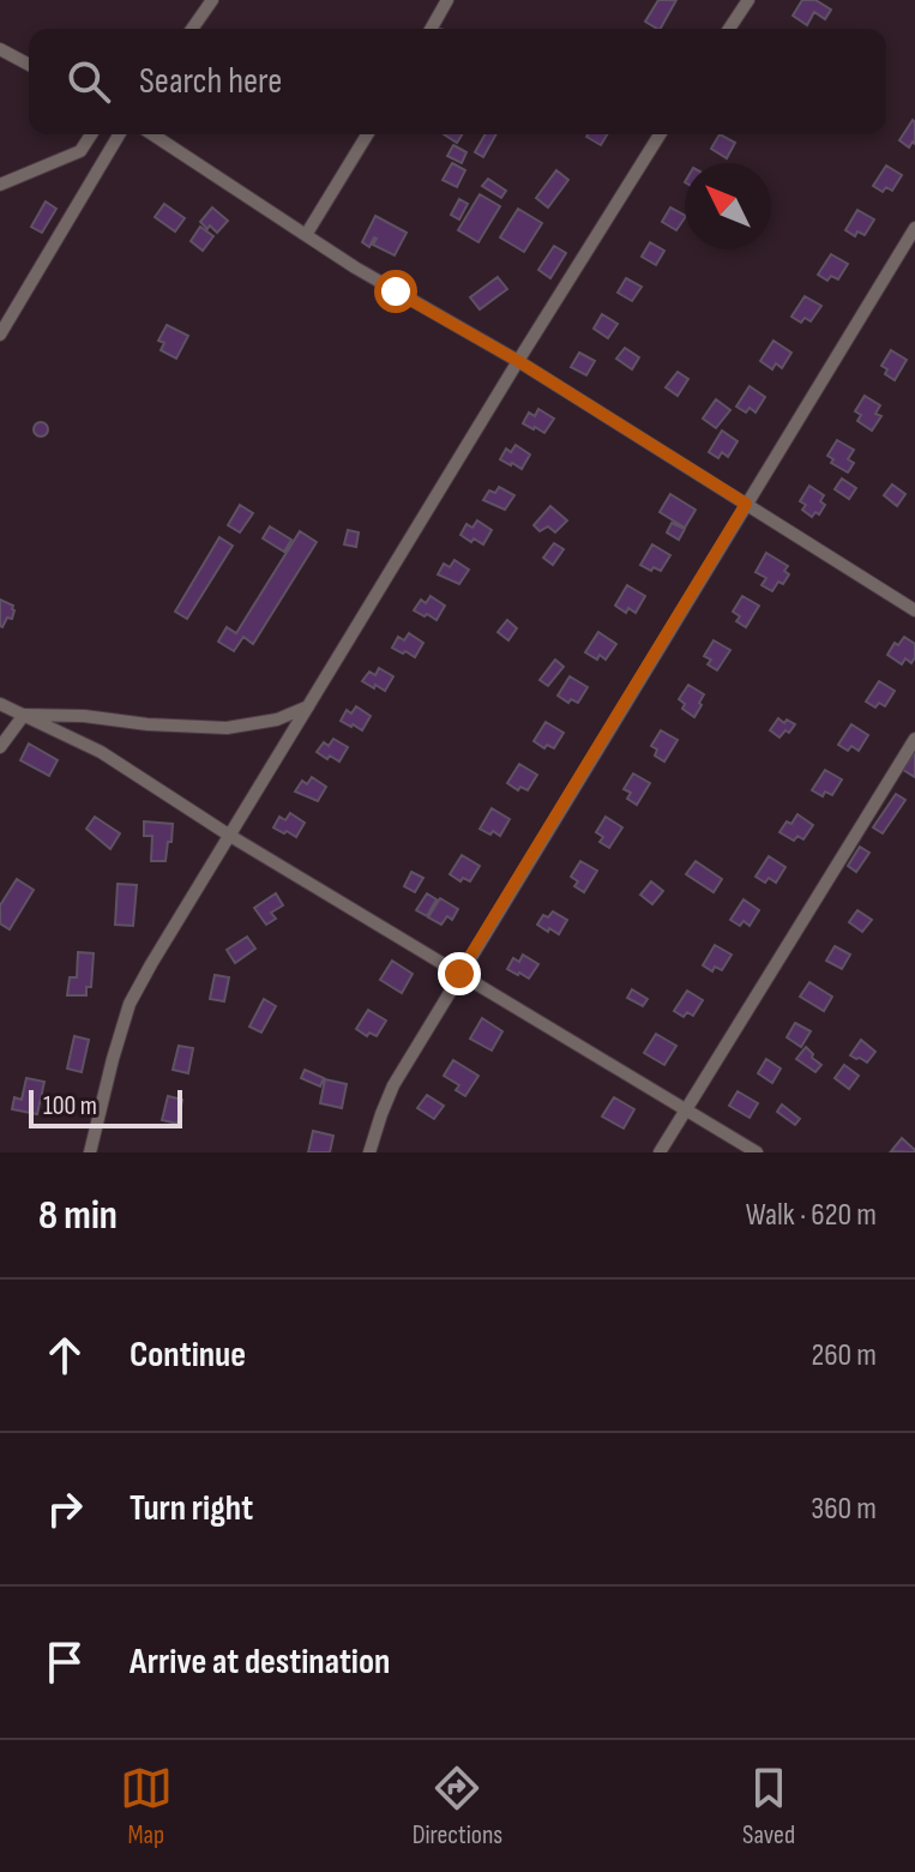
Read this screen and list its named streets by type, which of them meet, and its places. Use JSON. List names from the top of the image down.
{
  "scale_bar": "100 m",
  "north": "top left",
  "page": {
    "search": "Search here",
    "scale": "100 m",
    "heading": ["8 min", "Walk · 620 m"],
    "list": [
      ["Continue", "260 m"],
      ["Turn right", "360 m"],
      "Arrive at destination"
    ],
    "nav": ["Map", "Directions", "Saved"]
  }
}
